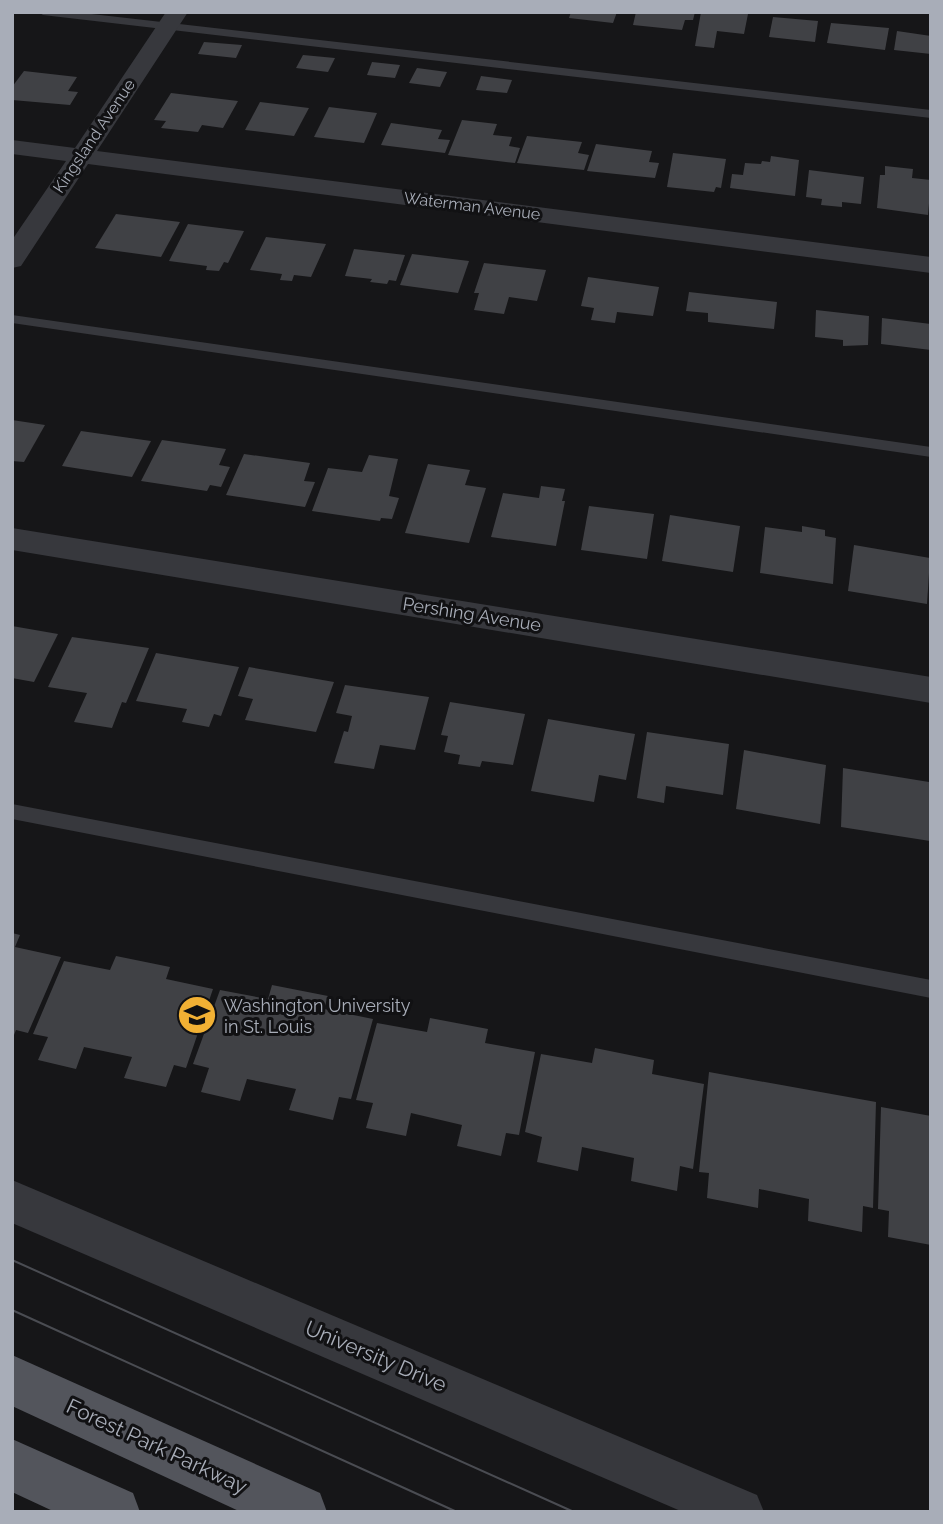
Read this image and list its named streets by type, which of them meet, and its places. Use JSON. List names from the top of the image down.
{
  "streets": {
    "main road": ["Forest Park Parkway"],
    "street": [
      "Kingsland Avenue",
      "Waterman Avenue",
      "Pershing Avenue",
      "University Drive"
    ]
  },
  "crossings": [
    ["Kingsland Avenue", "Waterman Avenue"]
  ],
  "places": {
    "school or university": ["Washington University in St. Louis"]
  }
}
